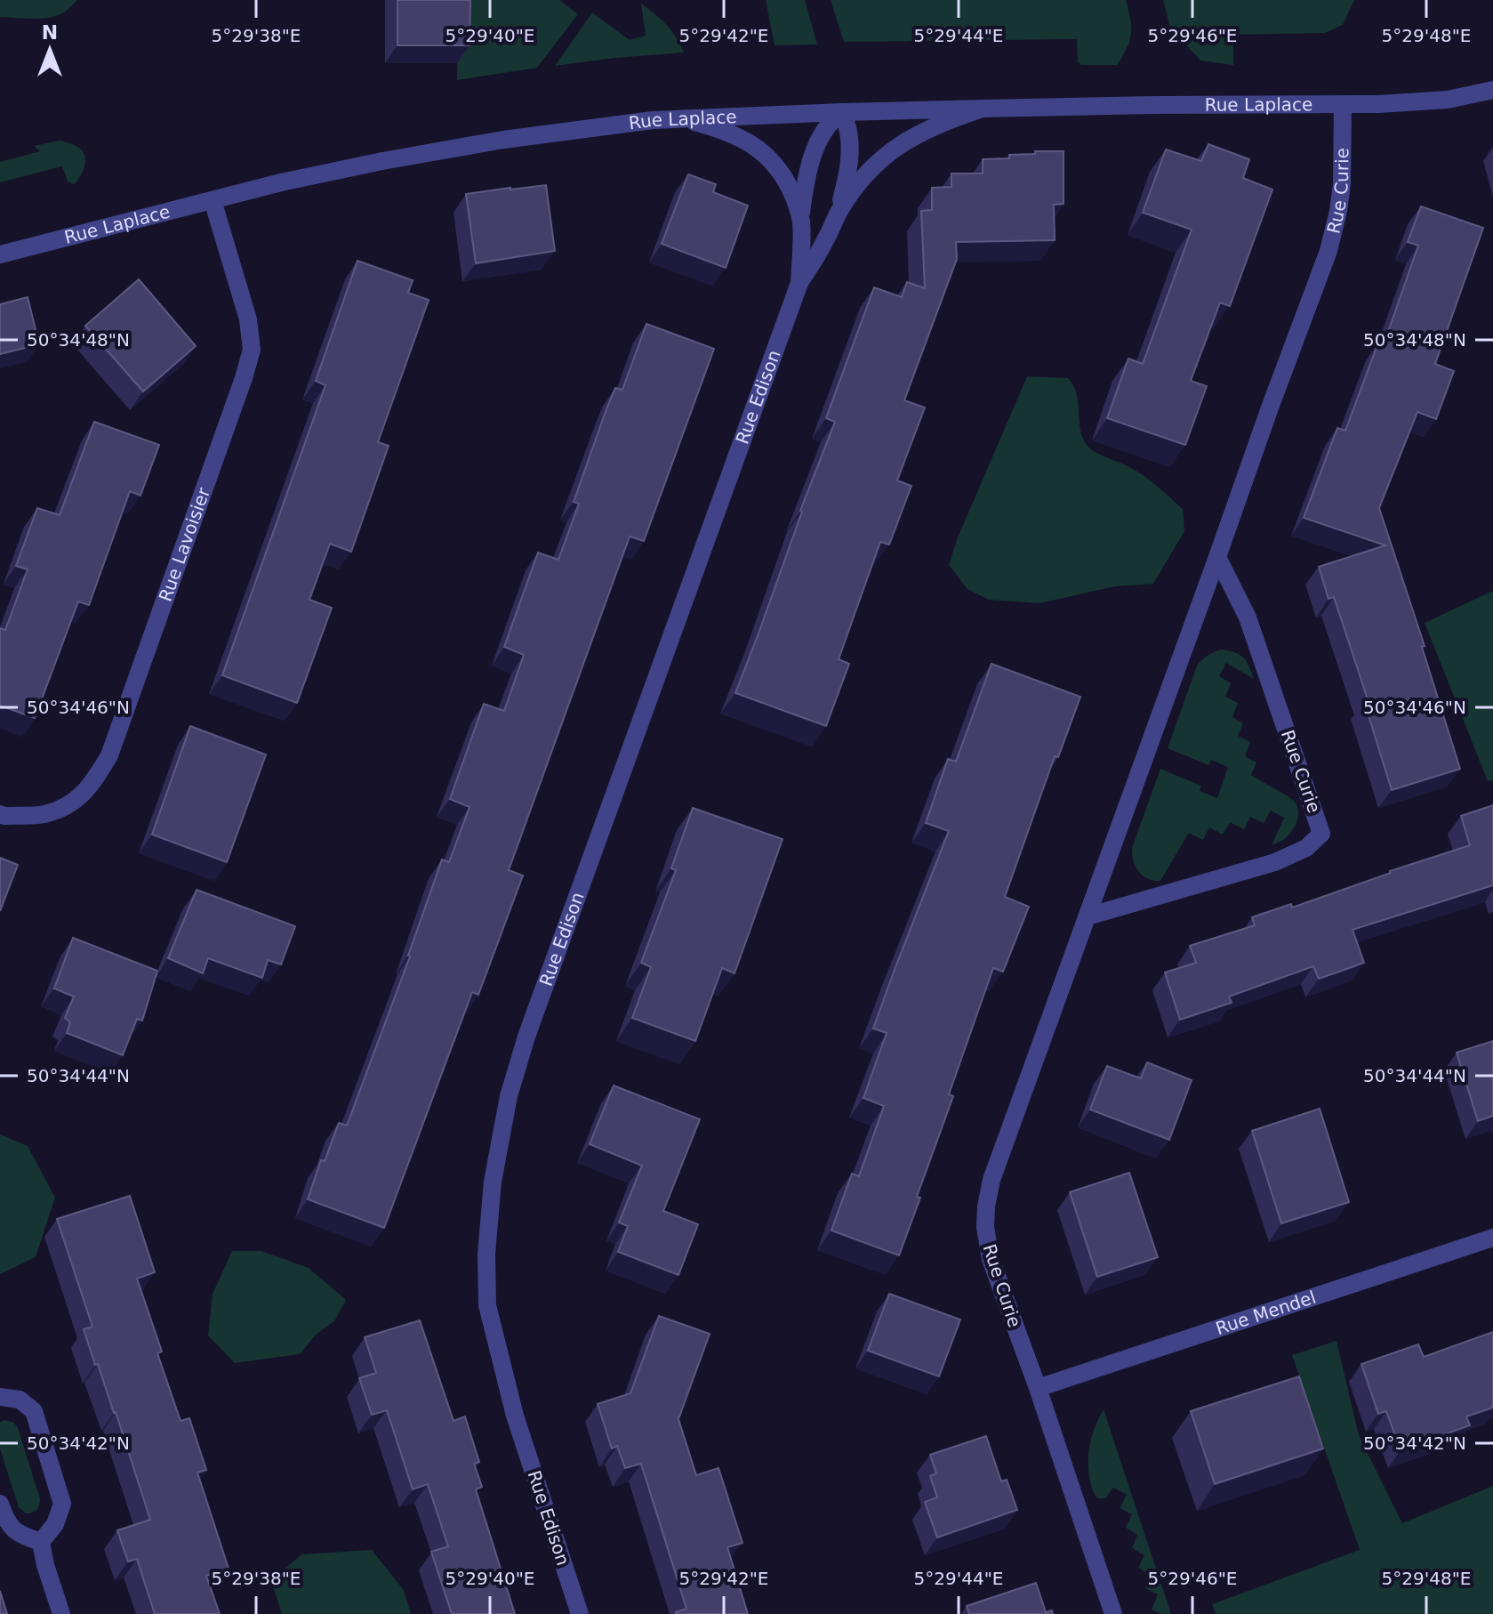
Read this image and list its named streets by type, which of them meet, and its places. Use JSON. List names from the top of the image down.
{
  "streets": {
    "street": [
      "Rue Laplace",
      "Rue Curie",
      "Rue Edison",
      "Rue Lavoisier",
      "Rue Mendel"
    ]
  },
  "crossings": [
    ["Rue Laplace", "Rue Curie"],
    ["Rue Laplace", "Rue Edison"],
    ["Rue Laplace", "Rue Lavoisier"],
    ["Rue Curie", "Rue Mendel"]
  ],
  "north": "top",
  "coordinates": [
    "5°29'38\"E",
    "5°29'40\"E",
    "5°29'42\"E",
    "5°29'44\"E",
    "5°29'46\"E",
    "5°29'48\"E",
    "50°34'48\"N",
    "50°34'46\"N",
    "50°34'44\"N",
    "50°34'42\"N"
  ]
}
